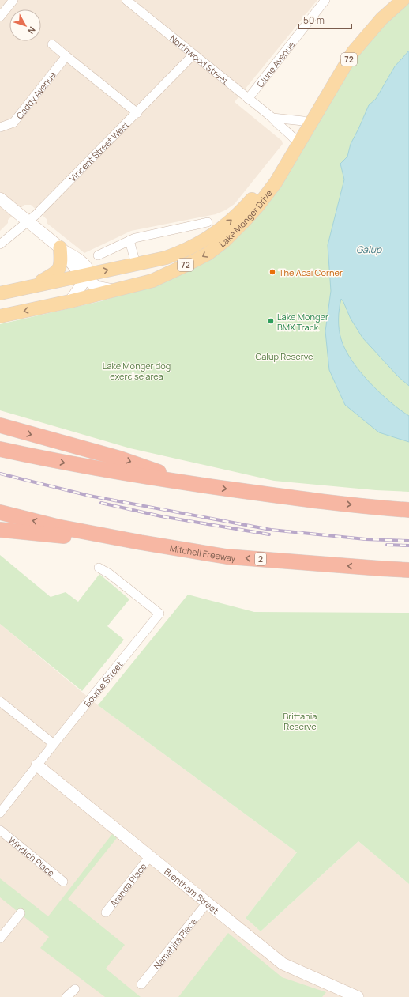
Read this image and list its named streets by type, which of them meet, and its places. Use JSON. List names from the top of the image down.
{
  "streets": {
    "highway": ["Mitchell Freeway", "2"],
    "main road": ["72", "Lake Monger Drive"],
    "street": [
      "Northwood Street",
      "Clune Avenue",
      "Caddy Avenue",
      "Vincent Street West",
      "Bourke Street",
      "Windich Place",
      "Aranda Place",
      "Brentham Street",
      "Namatjira Place"
    ]
  },
  "crossings": [
    ["Northwood Street", "Clune Avenue"],
    ["Northwood Street", "Vincent Street West"],
    ["Northwood Street", "Lake Monger Drive"],
    ["Bourke Street", "Brentham Street"],
    ["Aranda Place", "Brentham Street"],
    ["Brentham Street", "Namatjira Place"]
  ],
  "water": ["Galup"],
  "parks": ["Galup Reserve", "Lake Monger dog exercise area", "Brittania Reserve"],
  "places": ["The Acai Corner", "Lake Monger BMX Track"],
  "scale_bar": "50 m",
  "north": "bottom right"
}
